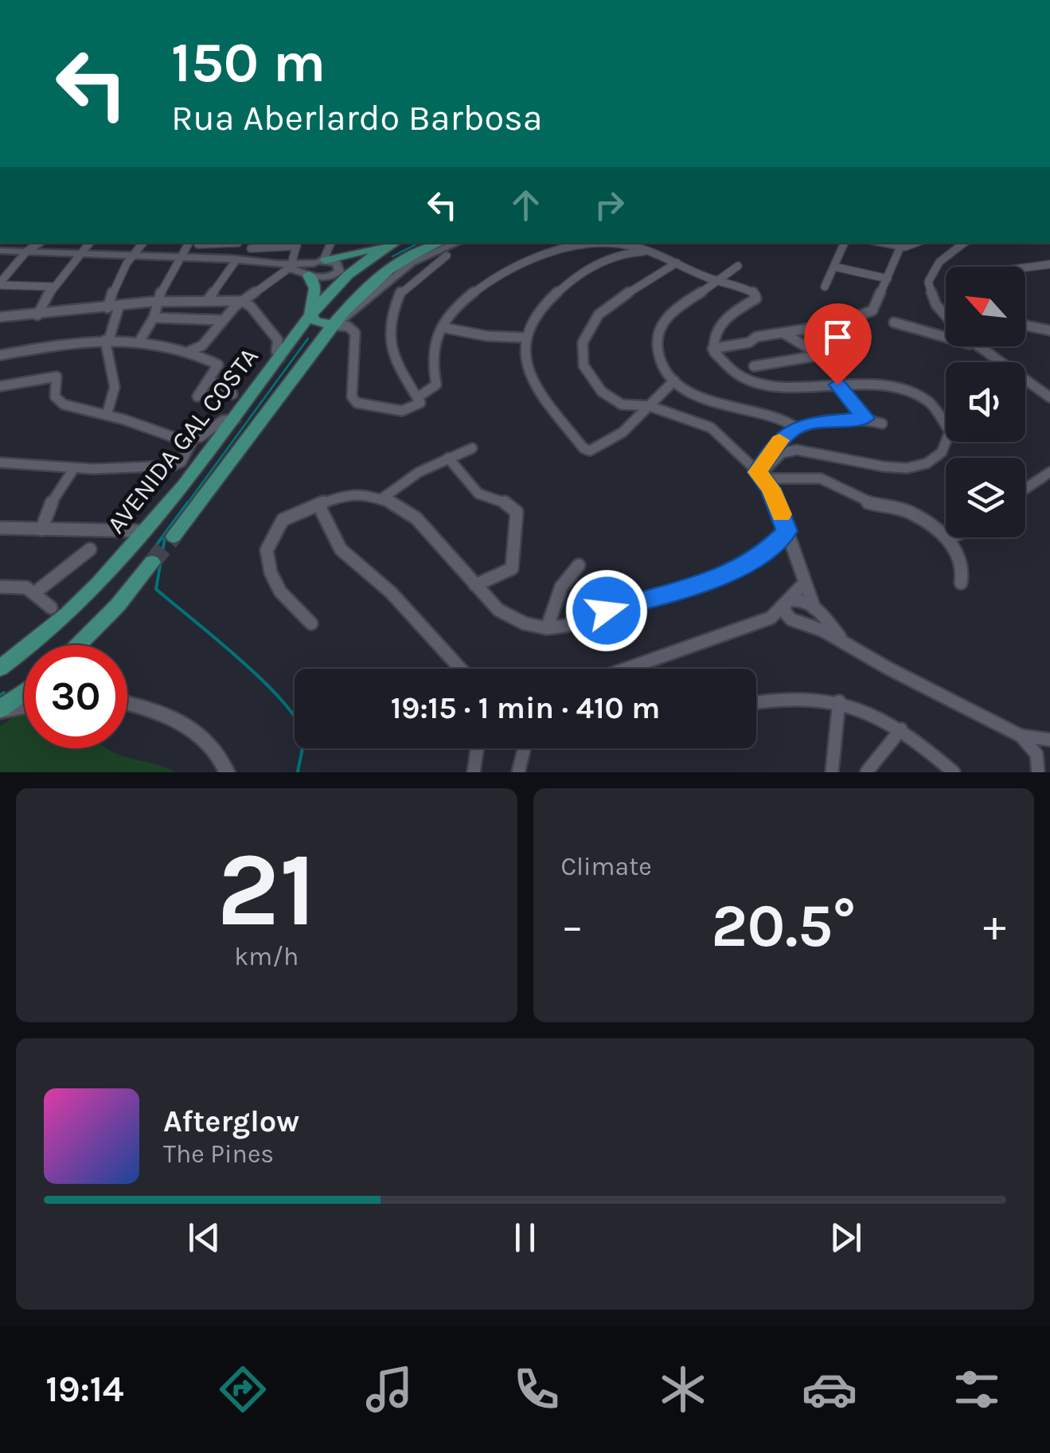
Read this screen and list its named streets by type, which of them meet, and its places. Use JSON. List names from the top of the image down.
{
  "streets": {
    "main road": ["AVENIDA GAL COSTA"]
  },
  "north": "top left",
  "page": {
    "turn": ["150 m", "Rua Aberlardo Barbosa"],
    "limit": "30",
    "trip": "19:15 · 1 min · 410 m",
    "tile": [
      ["21", "km/h"],
      "Climate"
    ],
    "heat": ["−", "20.5°", "+"],
    "song": ["Afterglow", "The Pines"],
    "tabs": "19:14"
  }
}
